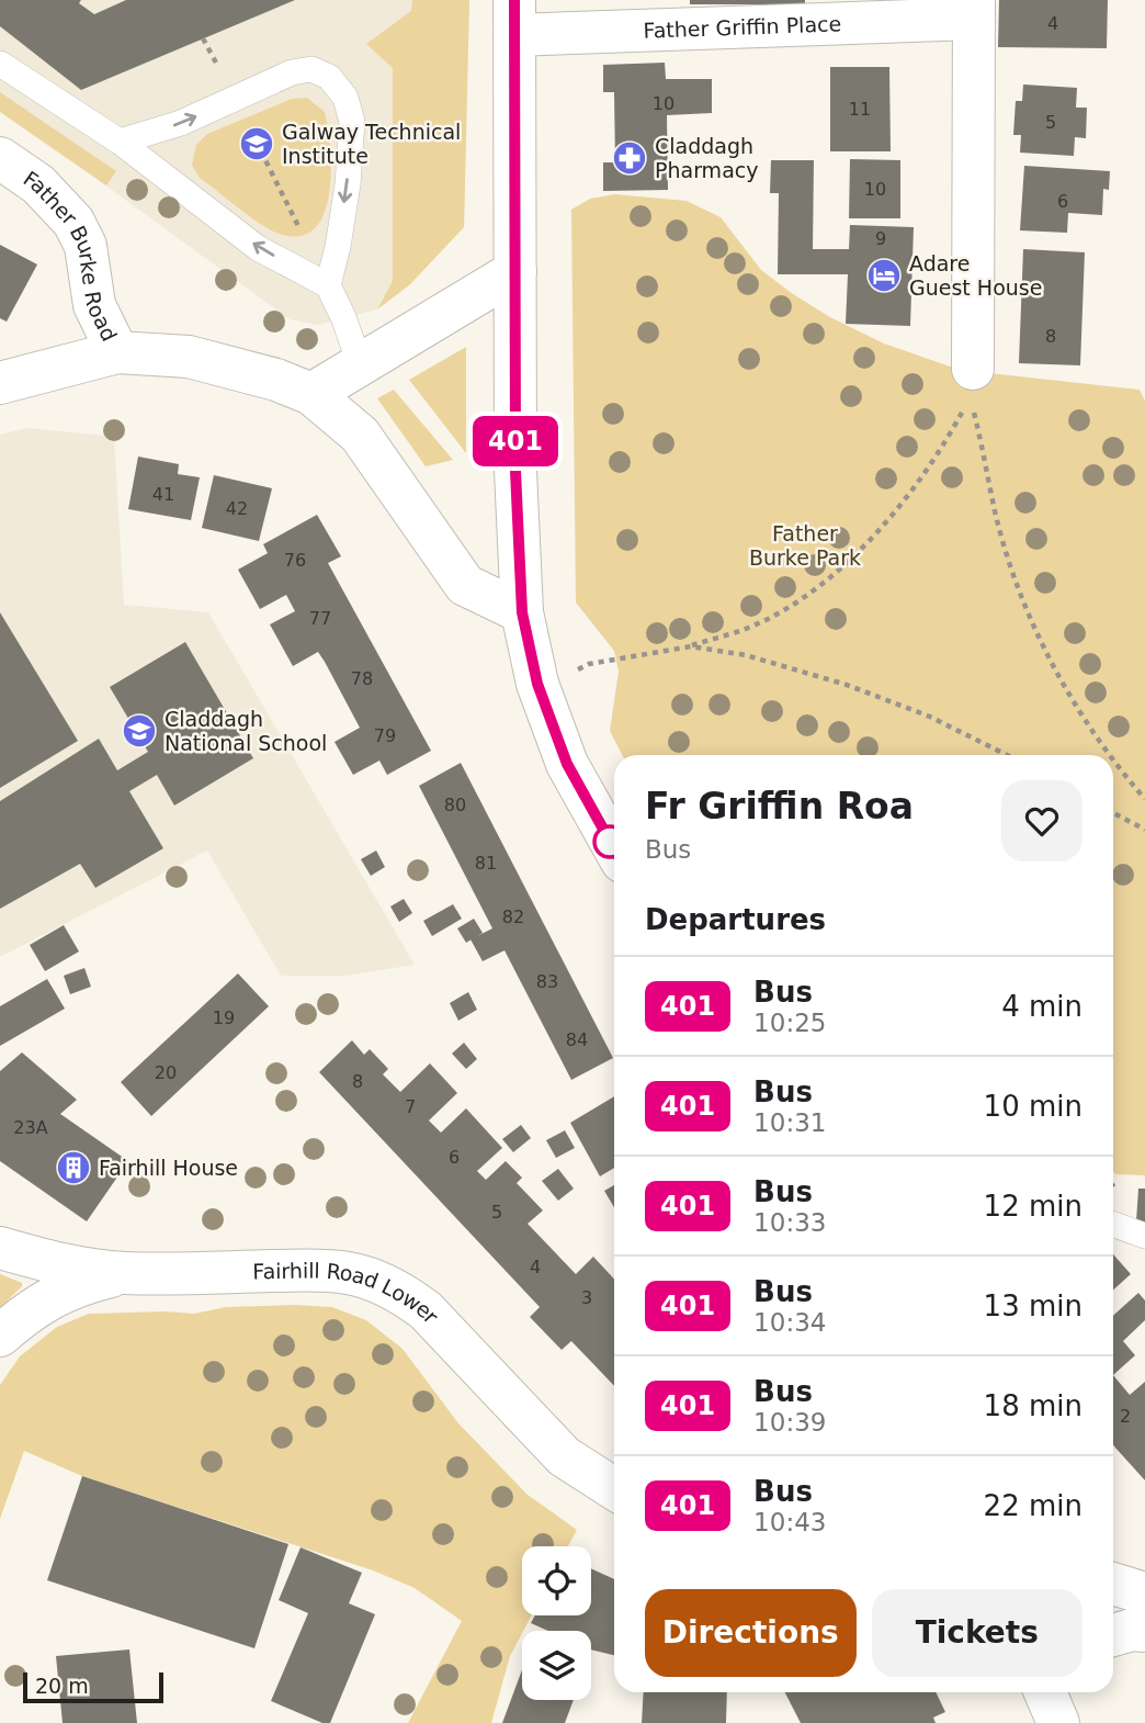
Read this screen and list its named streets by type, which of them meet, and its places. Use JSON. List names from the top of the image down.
{
  "streets": {
    "street": ["Father Griffin Place", "Father Burke Road", "Fairhill Road Lower"]
  },
  "parks": ["Father Burke Park"],
  "places": {
    "school or university": ["Galway Technical Institute", "Claddagh National School"],
    "pharmacy": ["Claddagh Pharmacy"],
    "hotel": ["Adare Guest House"],
    "building": ["Fairhill House"]
  },
  "lines": ["bus line 401"],
  "house_numbers": [
    "4",
    "10",
    "11",
    "5",
    "10",
    "6",
    "9",
    "8",
    "41",
    "42",
    "76",
    "77",
    "78",
    "79",
    "80",
    "81",
    "82",
    "83",
    "19",
    "84",
    "20",
    "8",
    "7",
    "23A",
    "6",
    "5",
    "4",
    "3",
    "2"
  ],
  "scale_bar": "20 m",
  "page": {
    "on_map": "401",
    "heading": [
      ["Fr Griffin Roa", "Bus"],
      "Departures"
    ],
    "list": [
      {
        "mark": "401",
        "name": "Bus",
        "note": "10:25",
        "value": "4 min"
      },
      {
        "mark": "401",
        "name": "Bus",
        "note": "10:31",
        "value": "10 min"
      },
      {
        "mark": "401",
        "name": "Bus",
        "note": "10:33",
        "value": "12 min"
      },
      {
        "mark": "401",
        "name": "Bus",
        "note": "10:34",
        "value": "13 min"
      },
      {
        "mark": "401",
        "name": "Bus",
        "note": "10:39",
        "value": "18 min"
      },
      {
        "mark": "401",
        "name": "Bus",
        "note": "10:43",
        "value": "22 min"
      }
    ],
    "buttons": ["Directions", "Tickets"],
    "scale": "20 m"
  }
}
